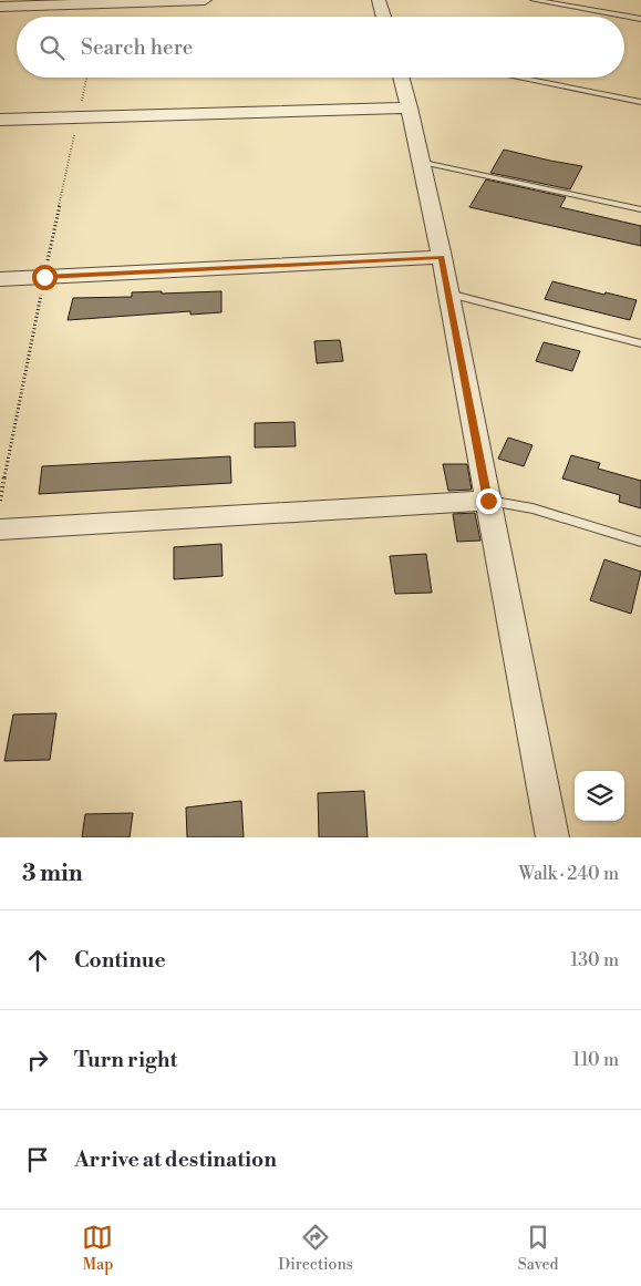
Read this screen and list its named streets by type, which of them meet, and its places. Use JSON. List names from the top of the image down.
{
  "page": {
    "search": "Search here",
    "heading": ["3 min", "Walk · 240 m"],
    "list": [
      ["Continue", "130 m"],
      ["Turn right", "110 m"],
      "Arrive at destination"
    ],
    "nav": ["Map", "Directions", "Saved"]
  }
}
